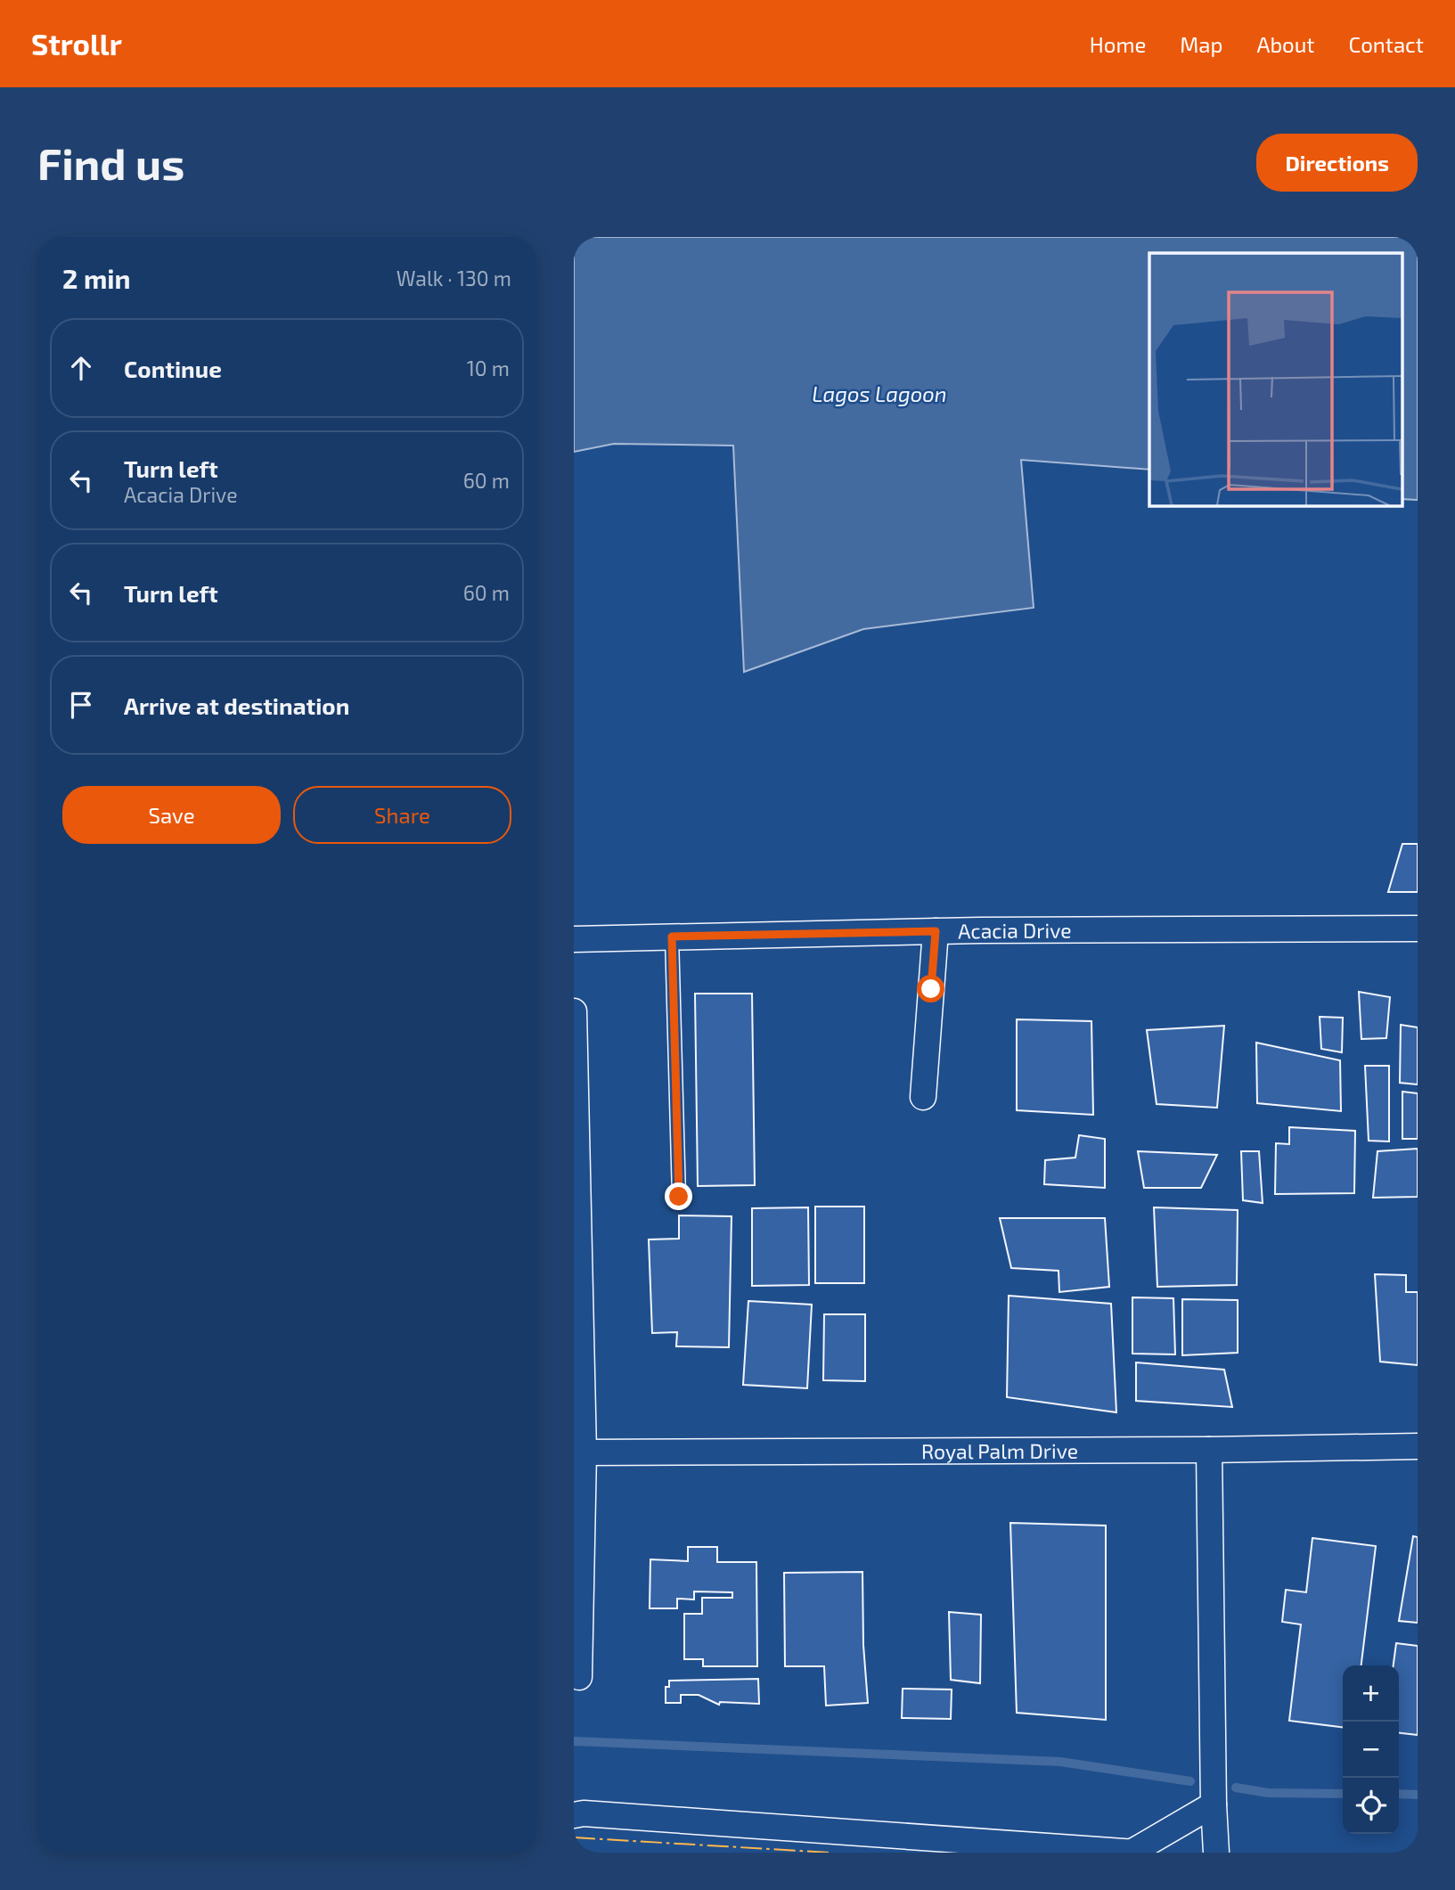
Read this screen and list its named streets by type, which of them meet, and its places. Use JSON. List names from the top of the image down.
{
  "streets": {
    "street": ["Acacia Drive", "Royal Palm Drive"]
  },
  "water": ["Lagos Lagoon"],
  "page": {
    "header": "Strollr",
    "nav": [
      "Home",
      "Map",
      "About",
      "Contact"
    ],
    "buttons": [
      "Directions",
      ["Save", "Share"]
    ],
    "title": "Find us",
    "heading": ["2 min", "Walk · 130 m"],
    "list": [
      ["Continue", "10 m"],
      ["Turn left", "Acacia Drive", "60 m"],
      ["Turn left", "60 m"],
      "Arrive at destination"
    ],
    "map_buttons": ["+", "−"]
  }
}
